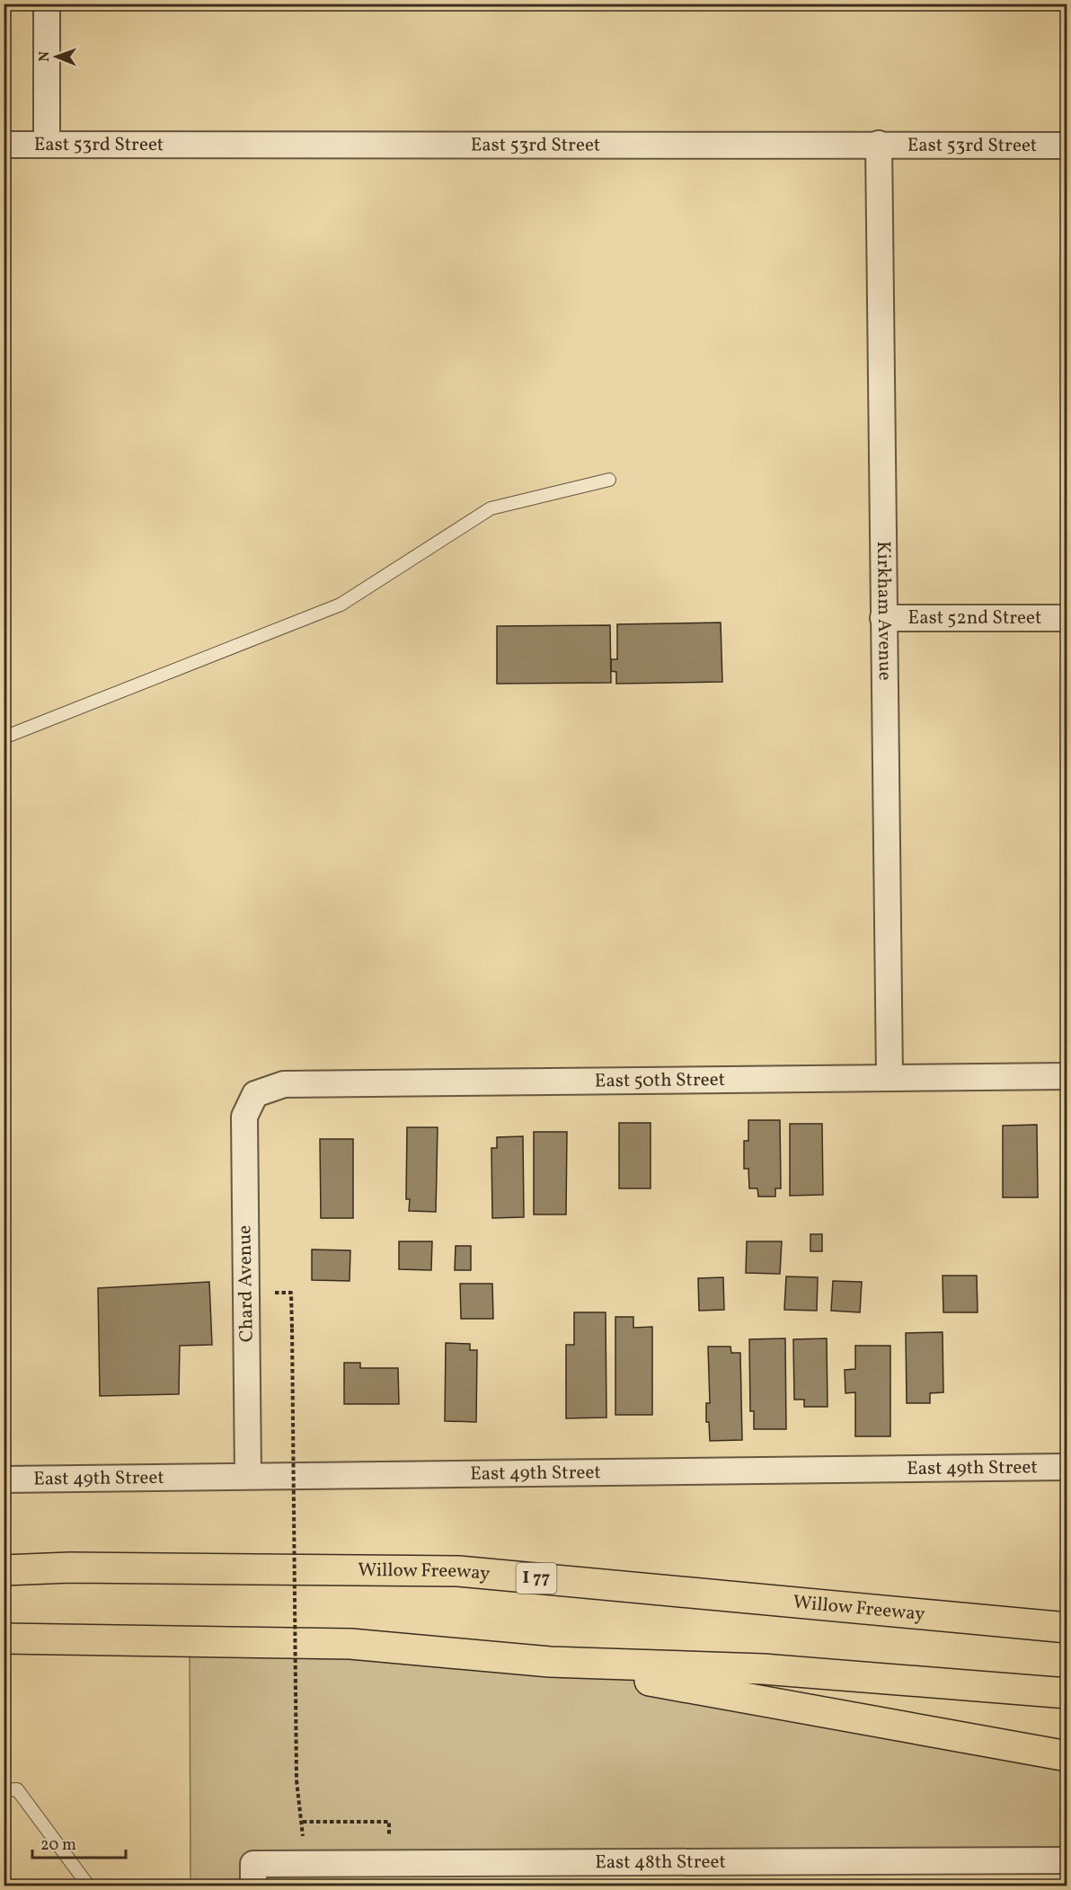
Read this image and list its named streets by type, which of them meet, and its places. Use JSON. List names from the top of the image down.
{
  "streets": {
    "highway": ["Willow Freeway", "I 77"],
    "street": [
      "East 53rd Street",
      "Kirkham Avenue",
      "East 52nd Street",
      "East 50th Street",
      "Chard Avenue",
      "East 49th Street",
      "East 48th Street"
    ]
  },
  "crossings": [
    ["East 53rd Street", "Kirkham Avenue"],
    ["Kirkham Avenue", "East 52nd Street"],
    ["Kirkham Avenue", "East 50th Street"],
    ["East 50th Street", "Chard Avenue"],
    ["Chard Avenue", "East 49th Street"]
  ],
  "scale_bar": "20 m",
  "north": "left"
}
